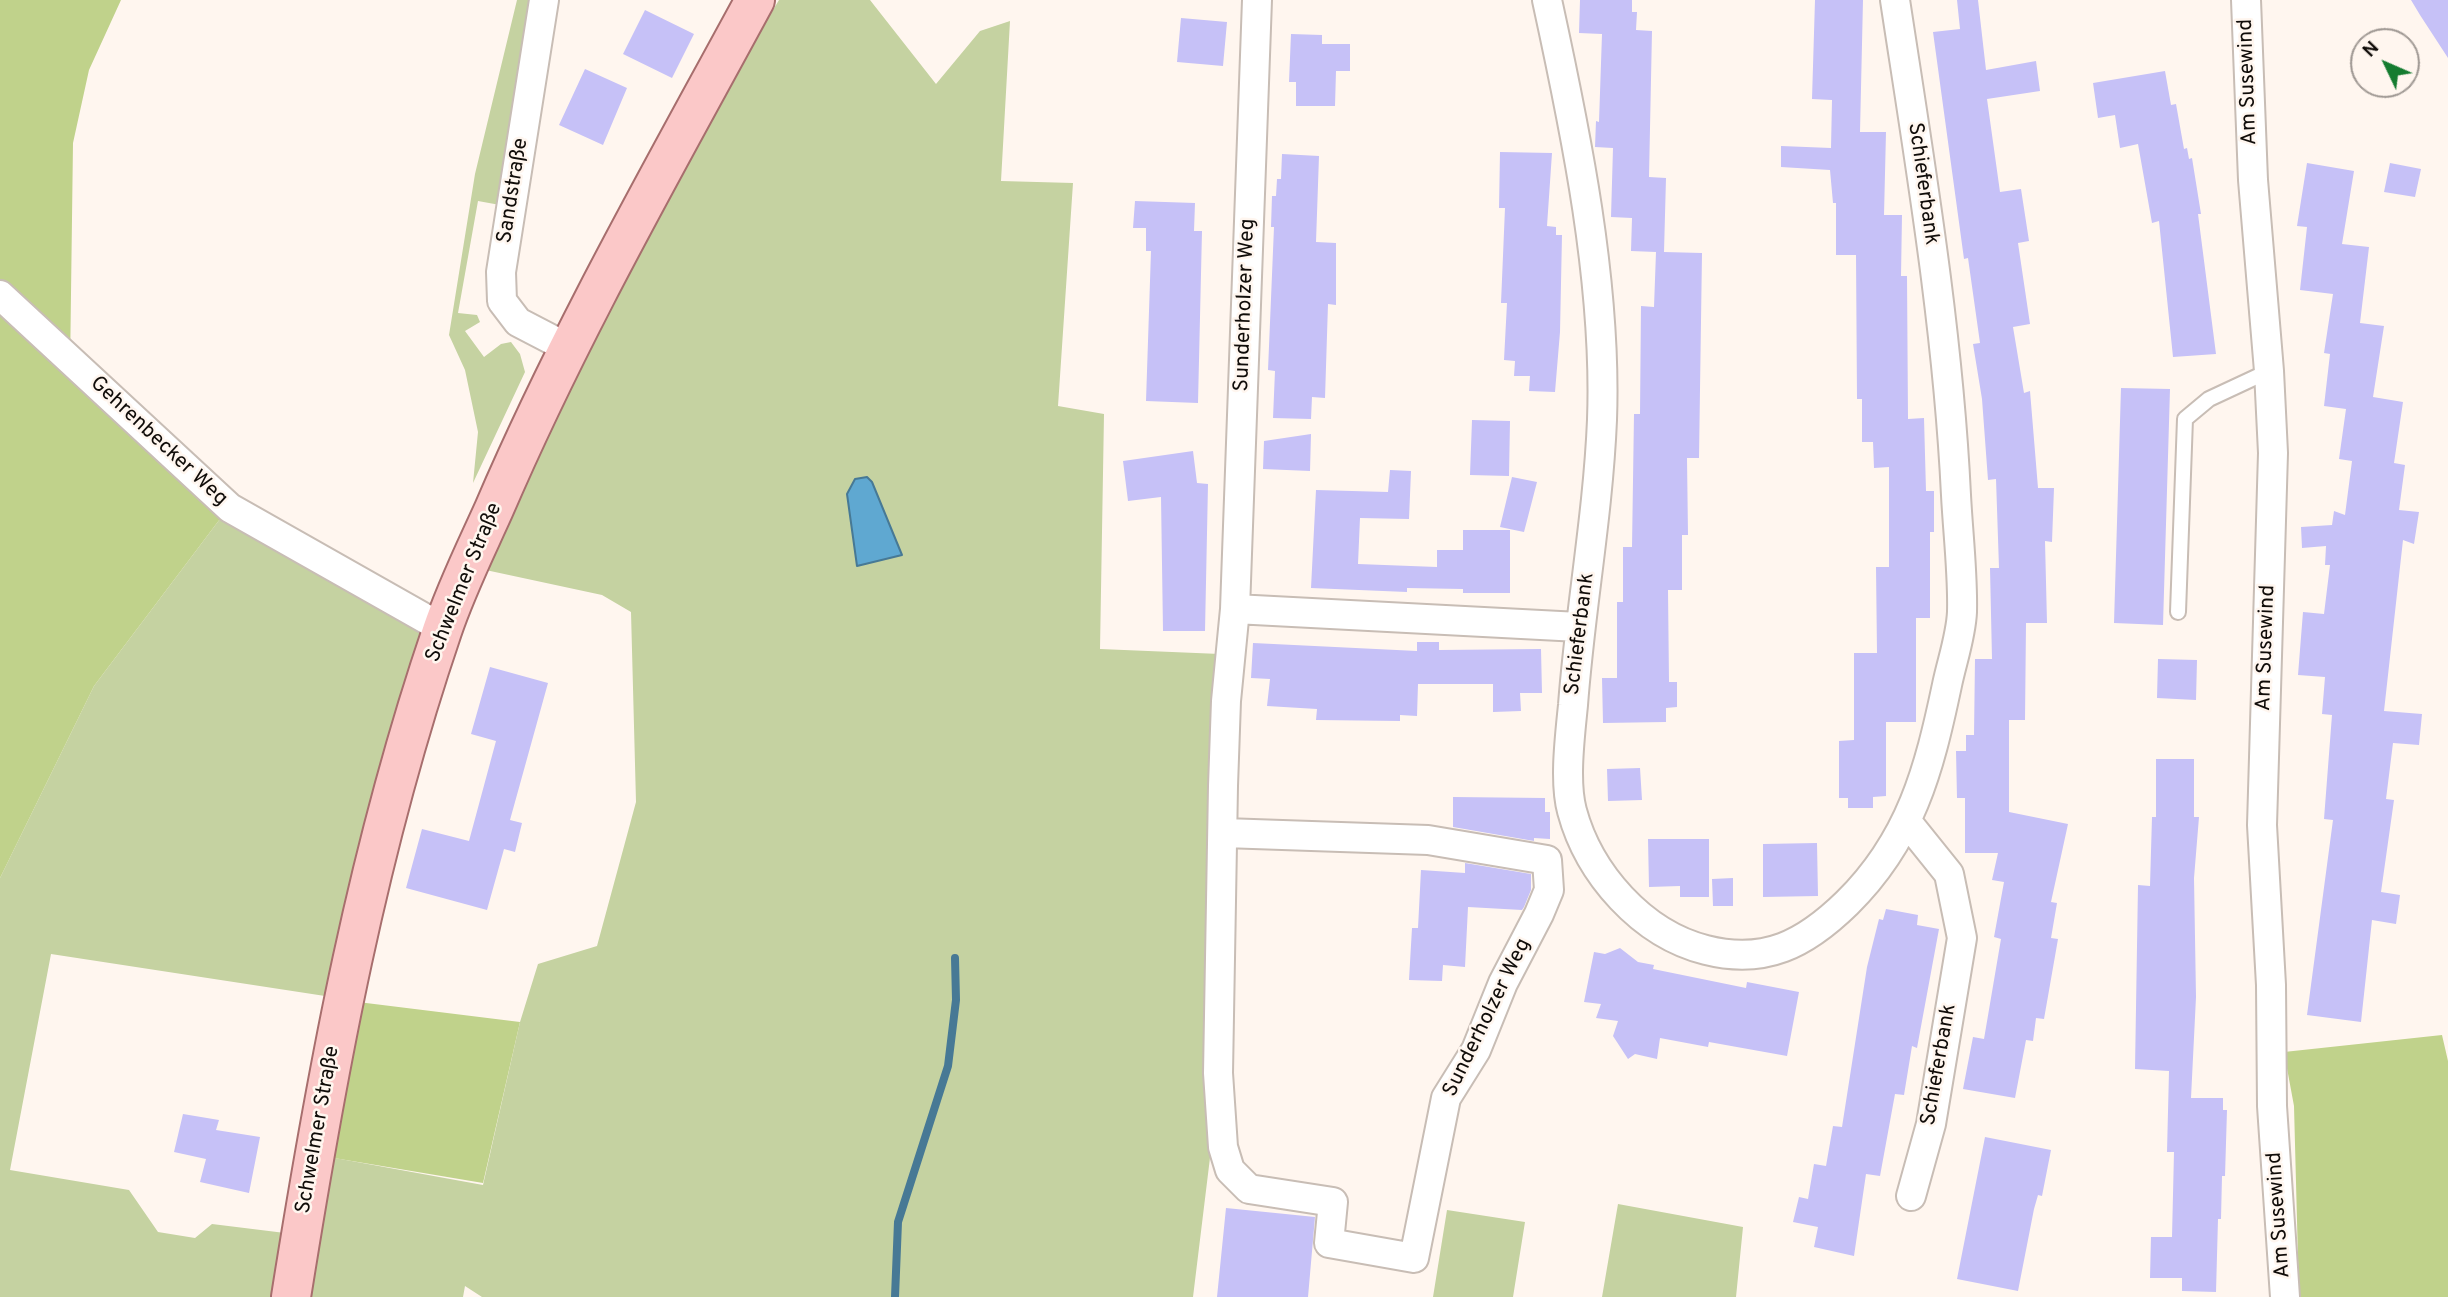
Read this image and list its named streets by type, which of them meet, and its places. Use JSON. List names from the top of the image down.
{
  "streets": {
    "main road": ["Schwelmer Straße"],
    "street": [
      "Am Susewind",
      "Schieferbank",
      "Sandstraße",
      "Sunderholzer Weg",
      "Gehrenbecker Weg"
    ]
  },
  "crossings": [
    ["Sandstraße", "Schwelmer Straße"],
    ["Gehrenbecker Weg", "Schwelmer Straße"]
  ],
  "north": "top left"
}
